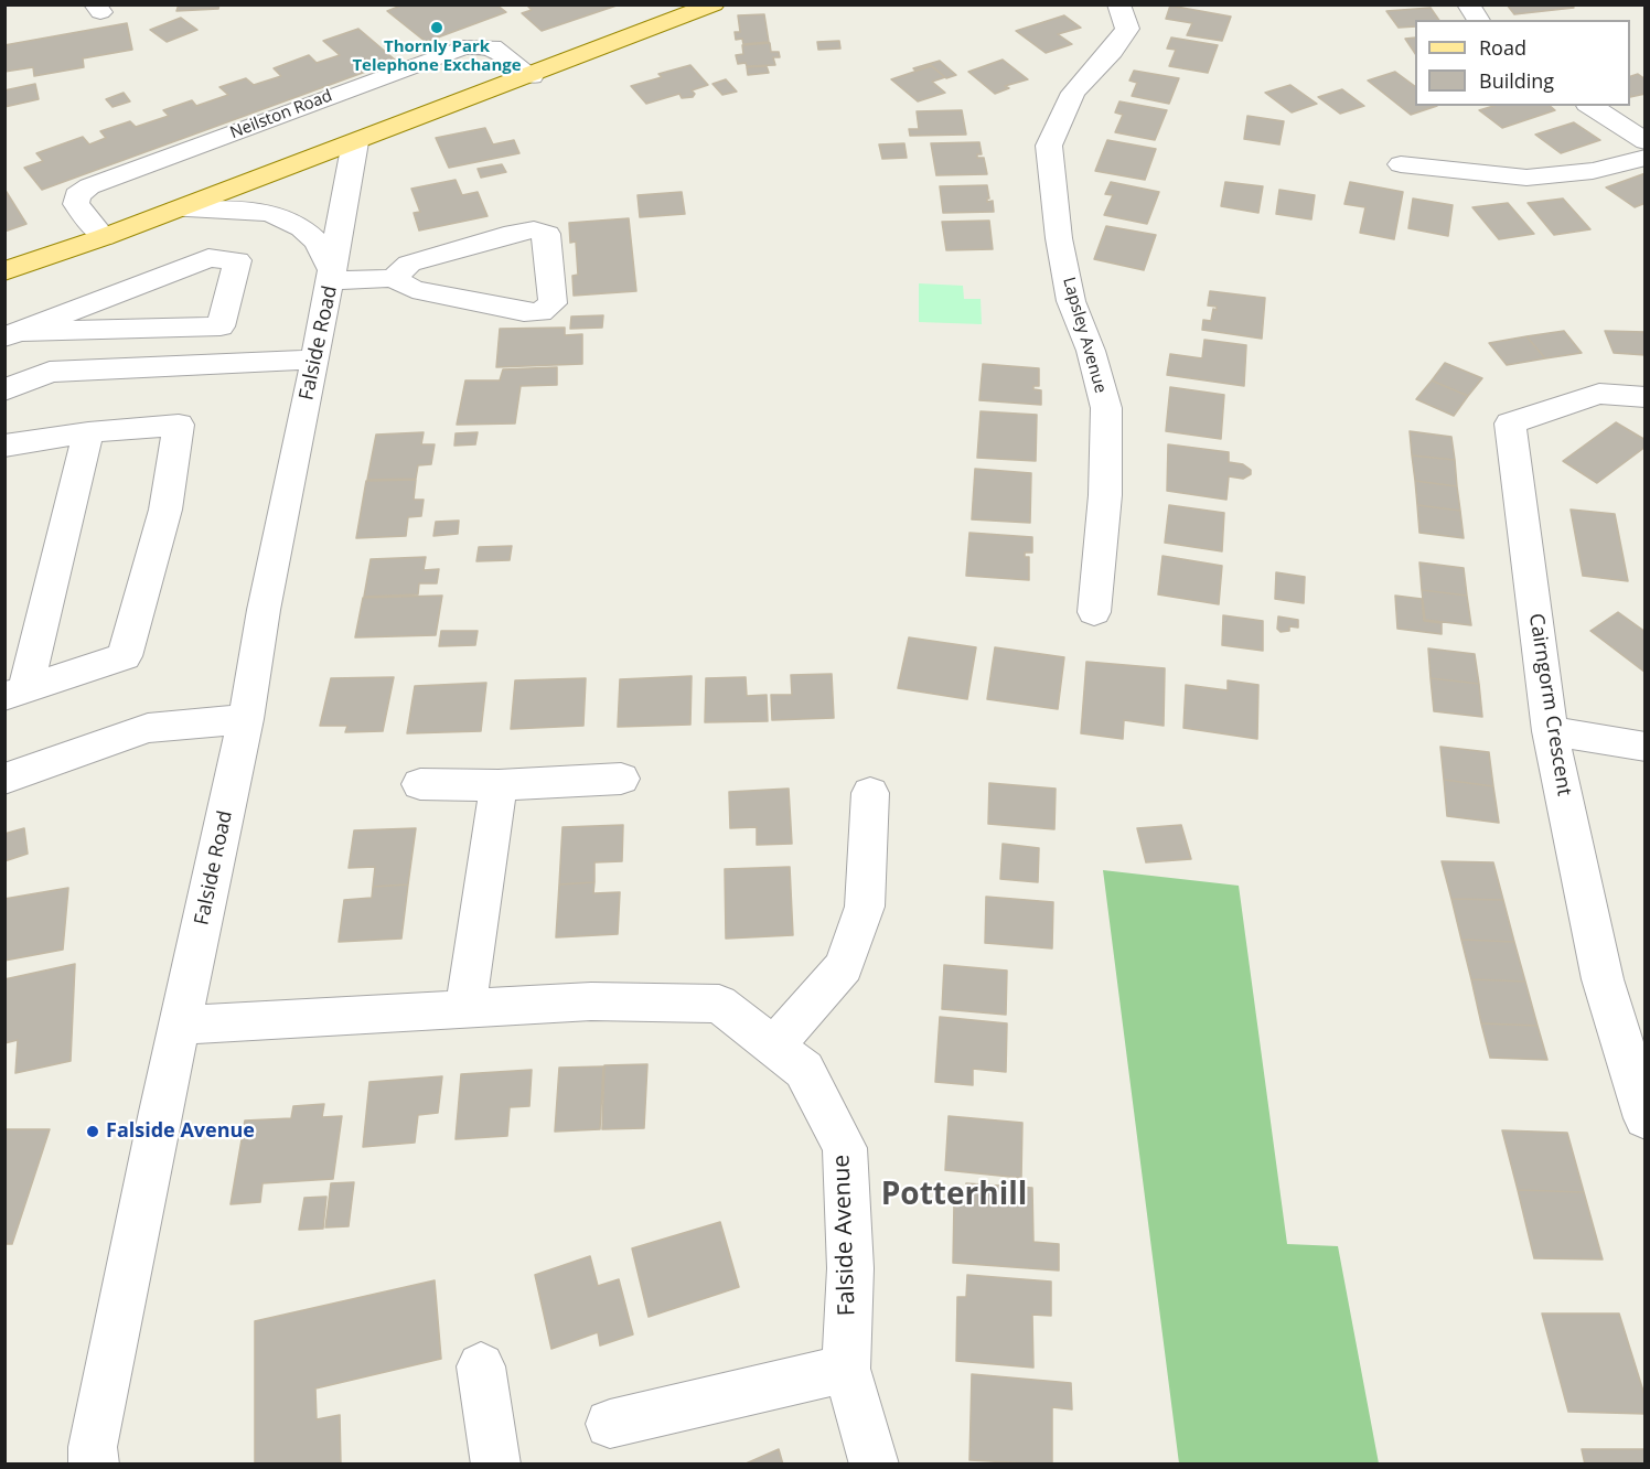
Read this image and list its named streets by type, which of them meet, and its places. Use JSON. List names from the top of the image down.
{
  "streets": {
    "street": [
      "Neilston Road",
      "Lapsley Avenue",
      "Falside Road",
      "Cairngorm Crescent",
      "Falside Avenue"
    ]
  },
  "crossings": [
    ["Falside Road", "Falside Avenue"]
  ],
  "districts": ["Potterhill"],
  "places": ["Thornly Park Telephone Exchange", "Falside Avenue"],
  "legend": ["Road", "Building"]
}
